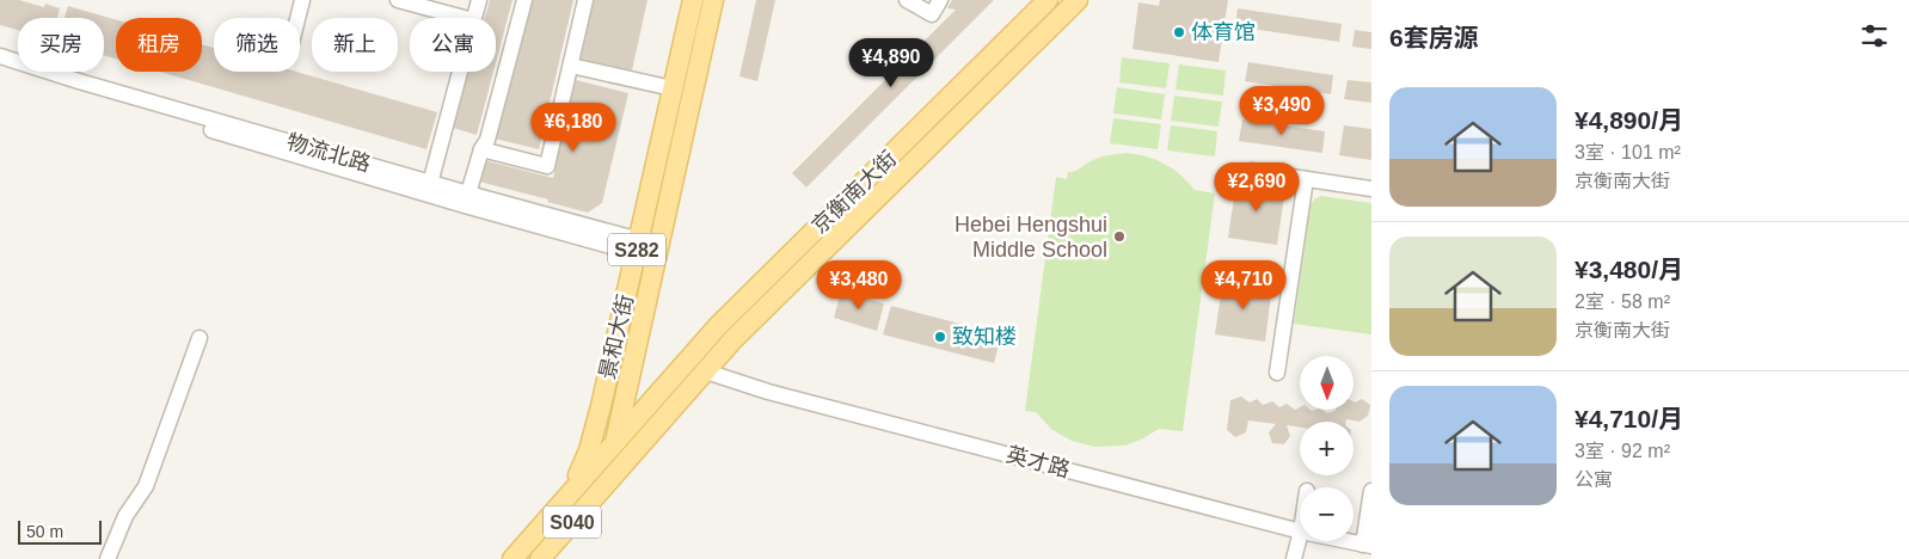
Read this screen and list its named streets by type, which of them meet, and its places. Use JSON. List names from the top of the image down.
{
  "streets": {
    "main road": [
      "京衡南大街",
      "S282",
      "景和大街",
      "S040"
    ],
    "street": ["物流北路", "英才路"]
  },
  "crossings": [
    ["物流北路", "景和大街"],
    ["京衡南大街", "景和大街"],
    ["京衡南大街", "英才路"],
    ["京衡南大街", "S040"],
    ["景和大街", "S040"]
  ],
  "places": ["体育馆", "Hebei Hengshui Middle School", "致知楼"],
  "scale_bar": "50 m",
  "north": "bottom",
  "page": {
    "heading": "6套房源",
    "chip": [
      "买房",
      "租房",
      "筛选",
      "新上",
      "公寓"
    ],
    "price": [
      "¥4,890",
      "¥3,490",
      "¥6,180",
      "¥2,690",
      "¥3,480",
      "¥4,710"
    ],
    "list": [
      {
        "name": "¥4,890/月",
        "note": "3室 · 101 m² · 京衡南大街"
      },
      {
        "name": "¥3,480/月",
        "note": "2室 · 58 m² · 京衡南大街"
      },
      {
        "name": "¥4,710/月",
        "note": "3室 · 92 m² · 公寓"
      }
    ],
    "map_buttons": ["+", "−"],
    "scale": "50 m"
  }
}
